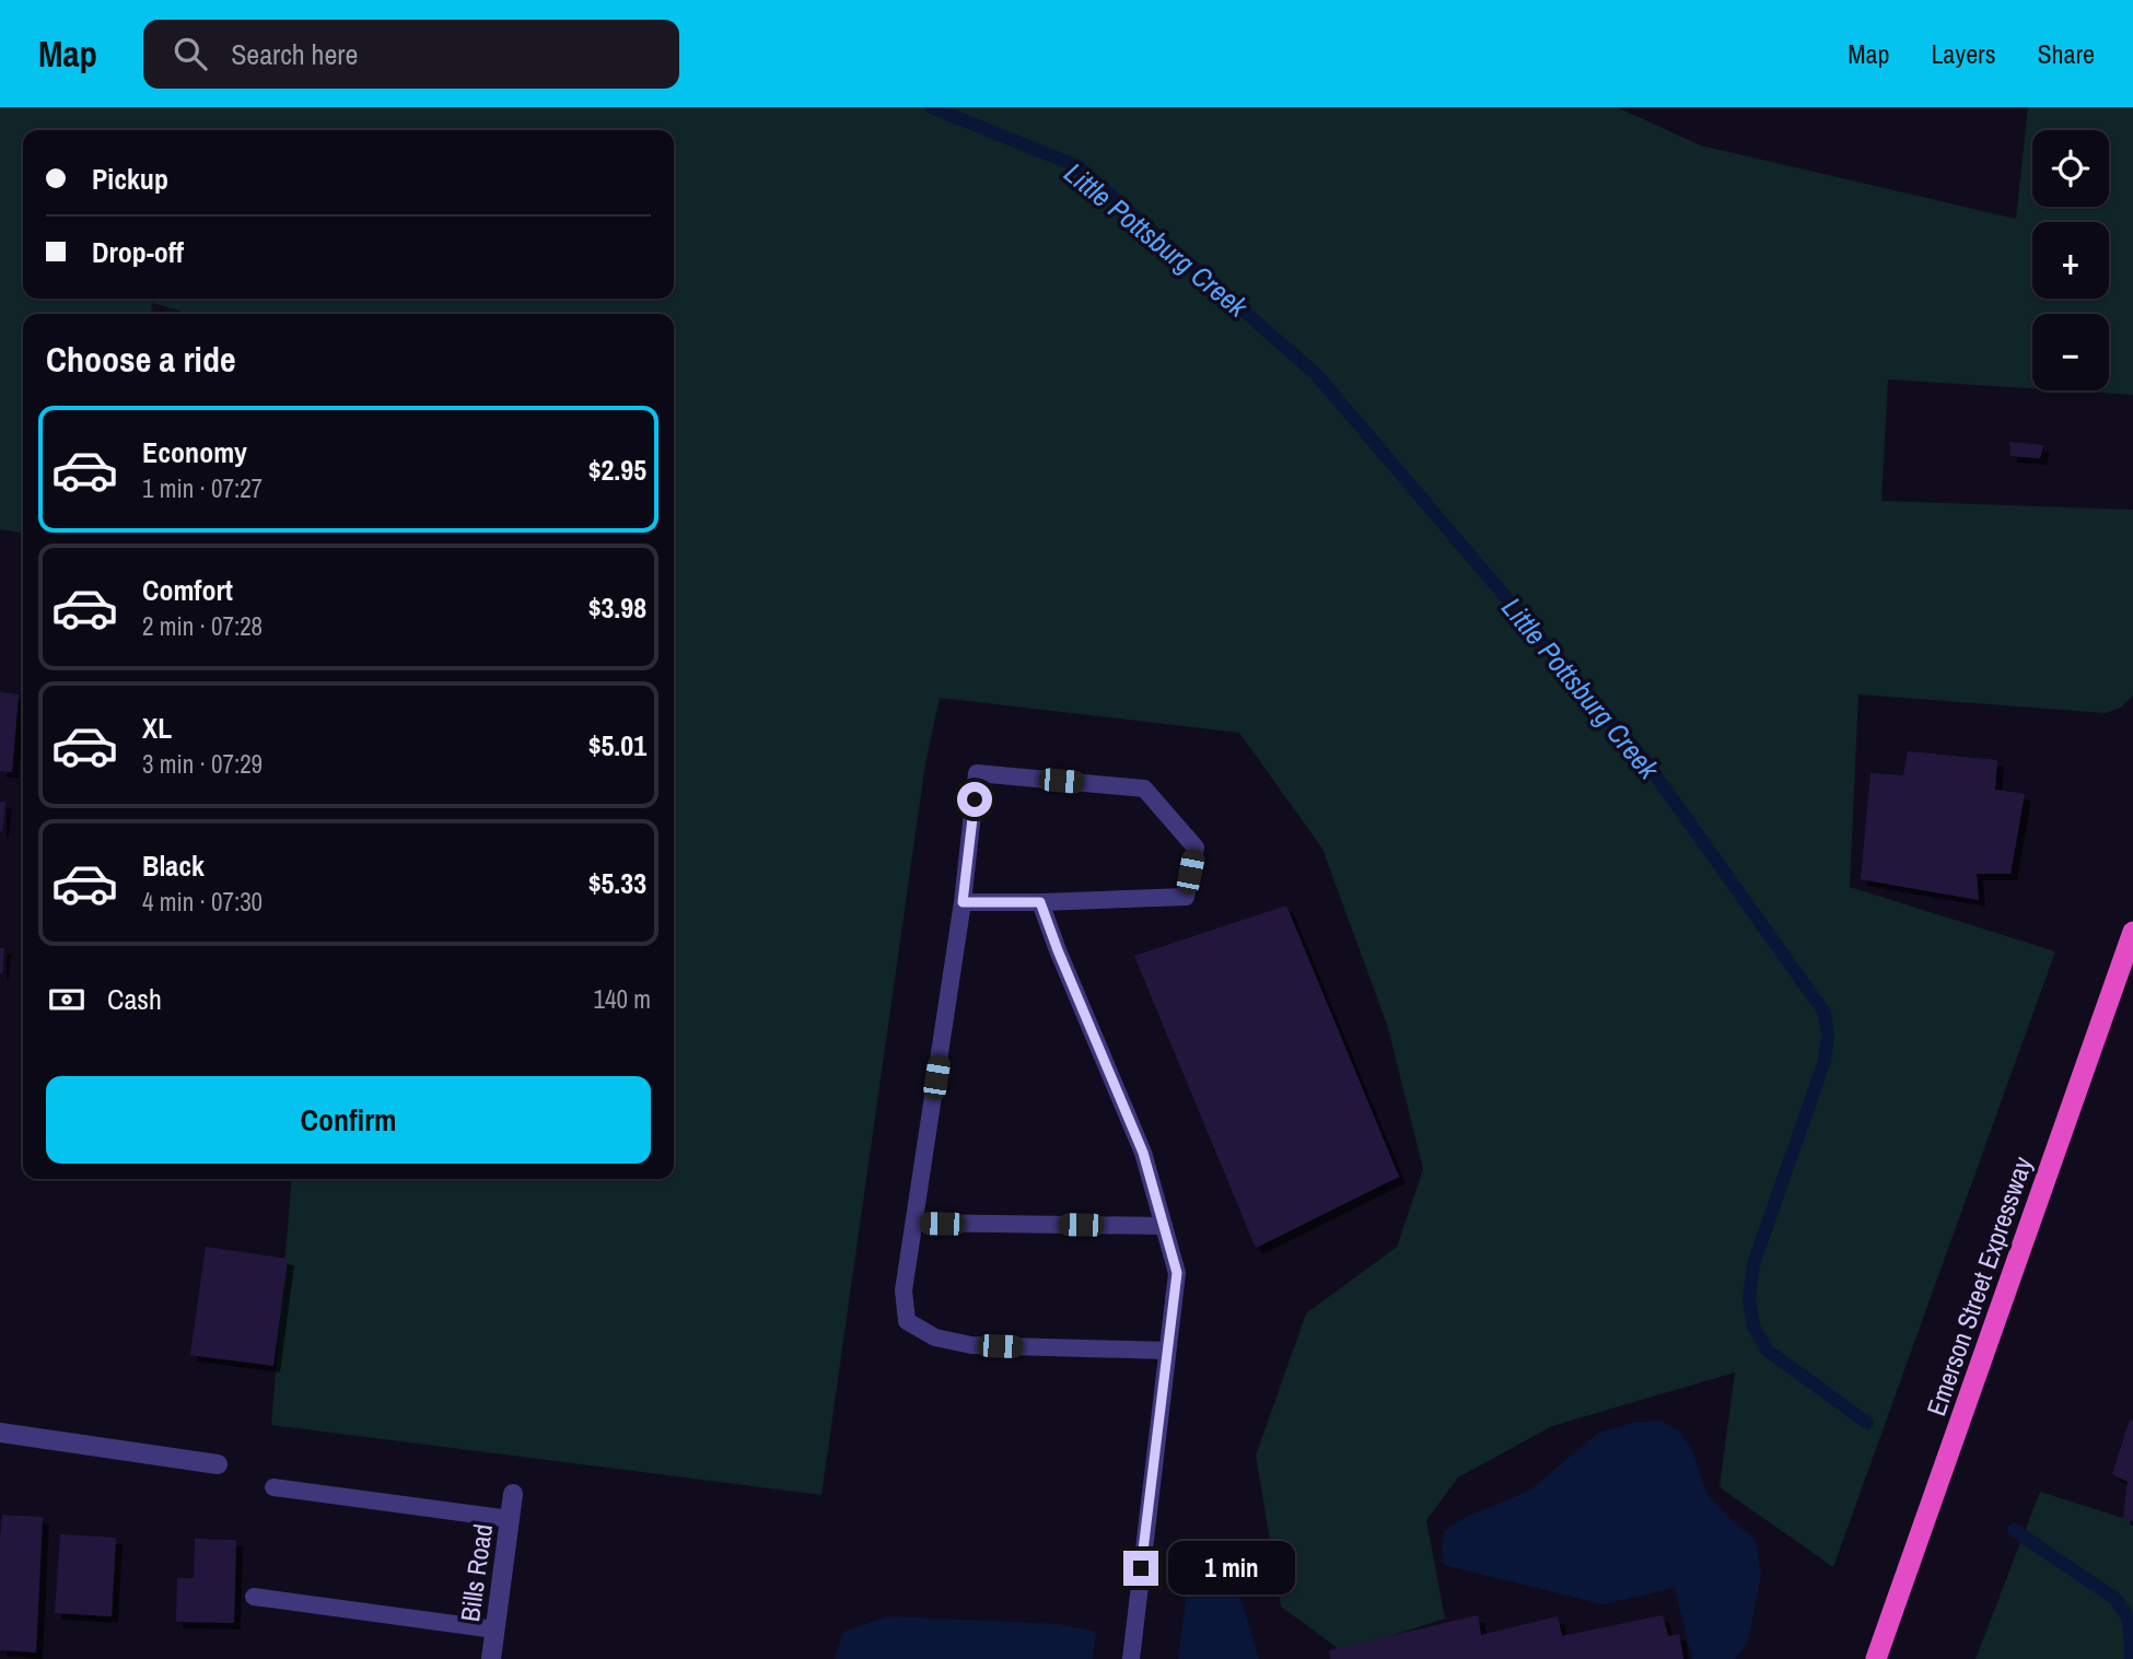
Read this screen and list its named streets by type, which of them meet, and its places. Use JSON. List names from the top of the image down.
{
  "streets": {
    "highway": ["Emerson Street Expressway"],
    "street": ["Bills Road"]
  },
  "water": ["Little Pottsburg Creek"],
  "page": {
    "header": "Map",
    "search": "Search here",
    "nav": ["Map", "Layers", "Share"],
    "map_buttons": ["+", "−"],
    "banner": ["Pickup", "Drop-off"],
    "heading": "Choose a ride",
    "list": [
      {
        "name": "Economy",
        "note": "1 min · 07:27",
        "value": "$2.95"
      },
      {
        "name": "Comfort",
        "note": "2 min · 07:28",
        "value": "$3.98"
      },
      {
        "name": "XL",
        "note": "3 min · 07:29",
        "value": "$5.01"
      },
      {
        "name": "Black",
        "note": "4 min · 07:30",
        "value": "$5.33"
      }
    ],
    "pay": ["Cash", "140 m"],
    "buttons": "Confirm",
    "bubble": "1 min"
  }
}
